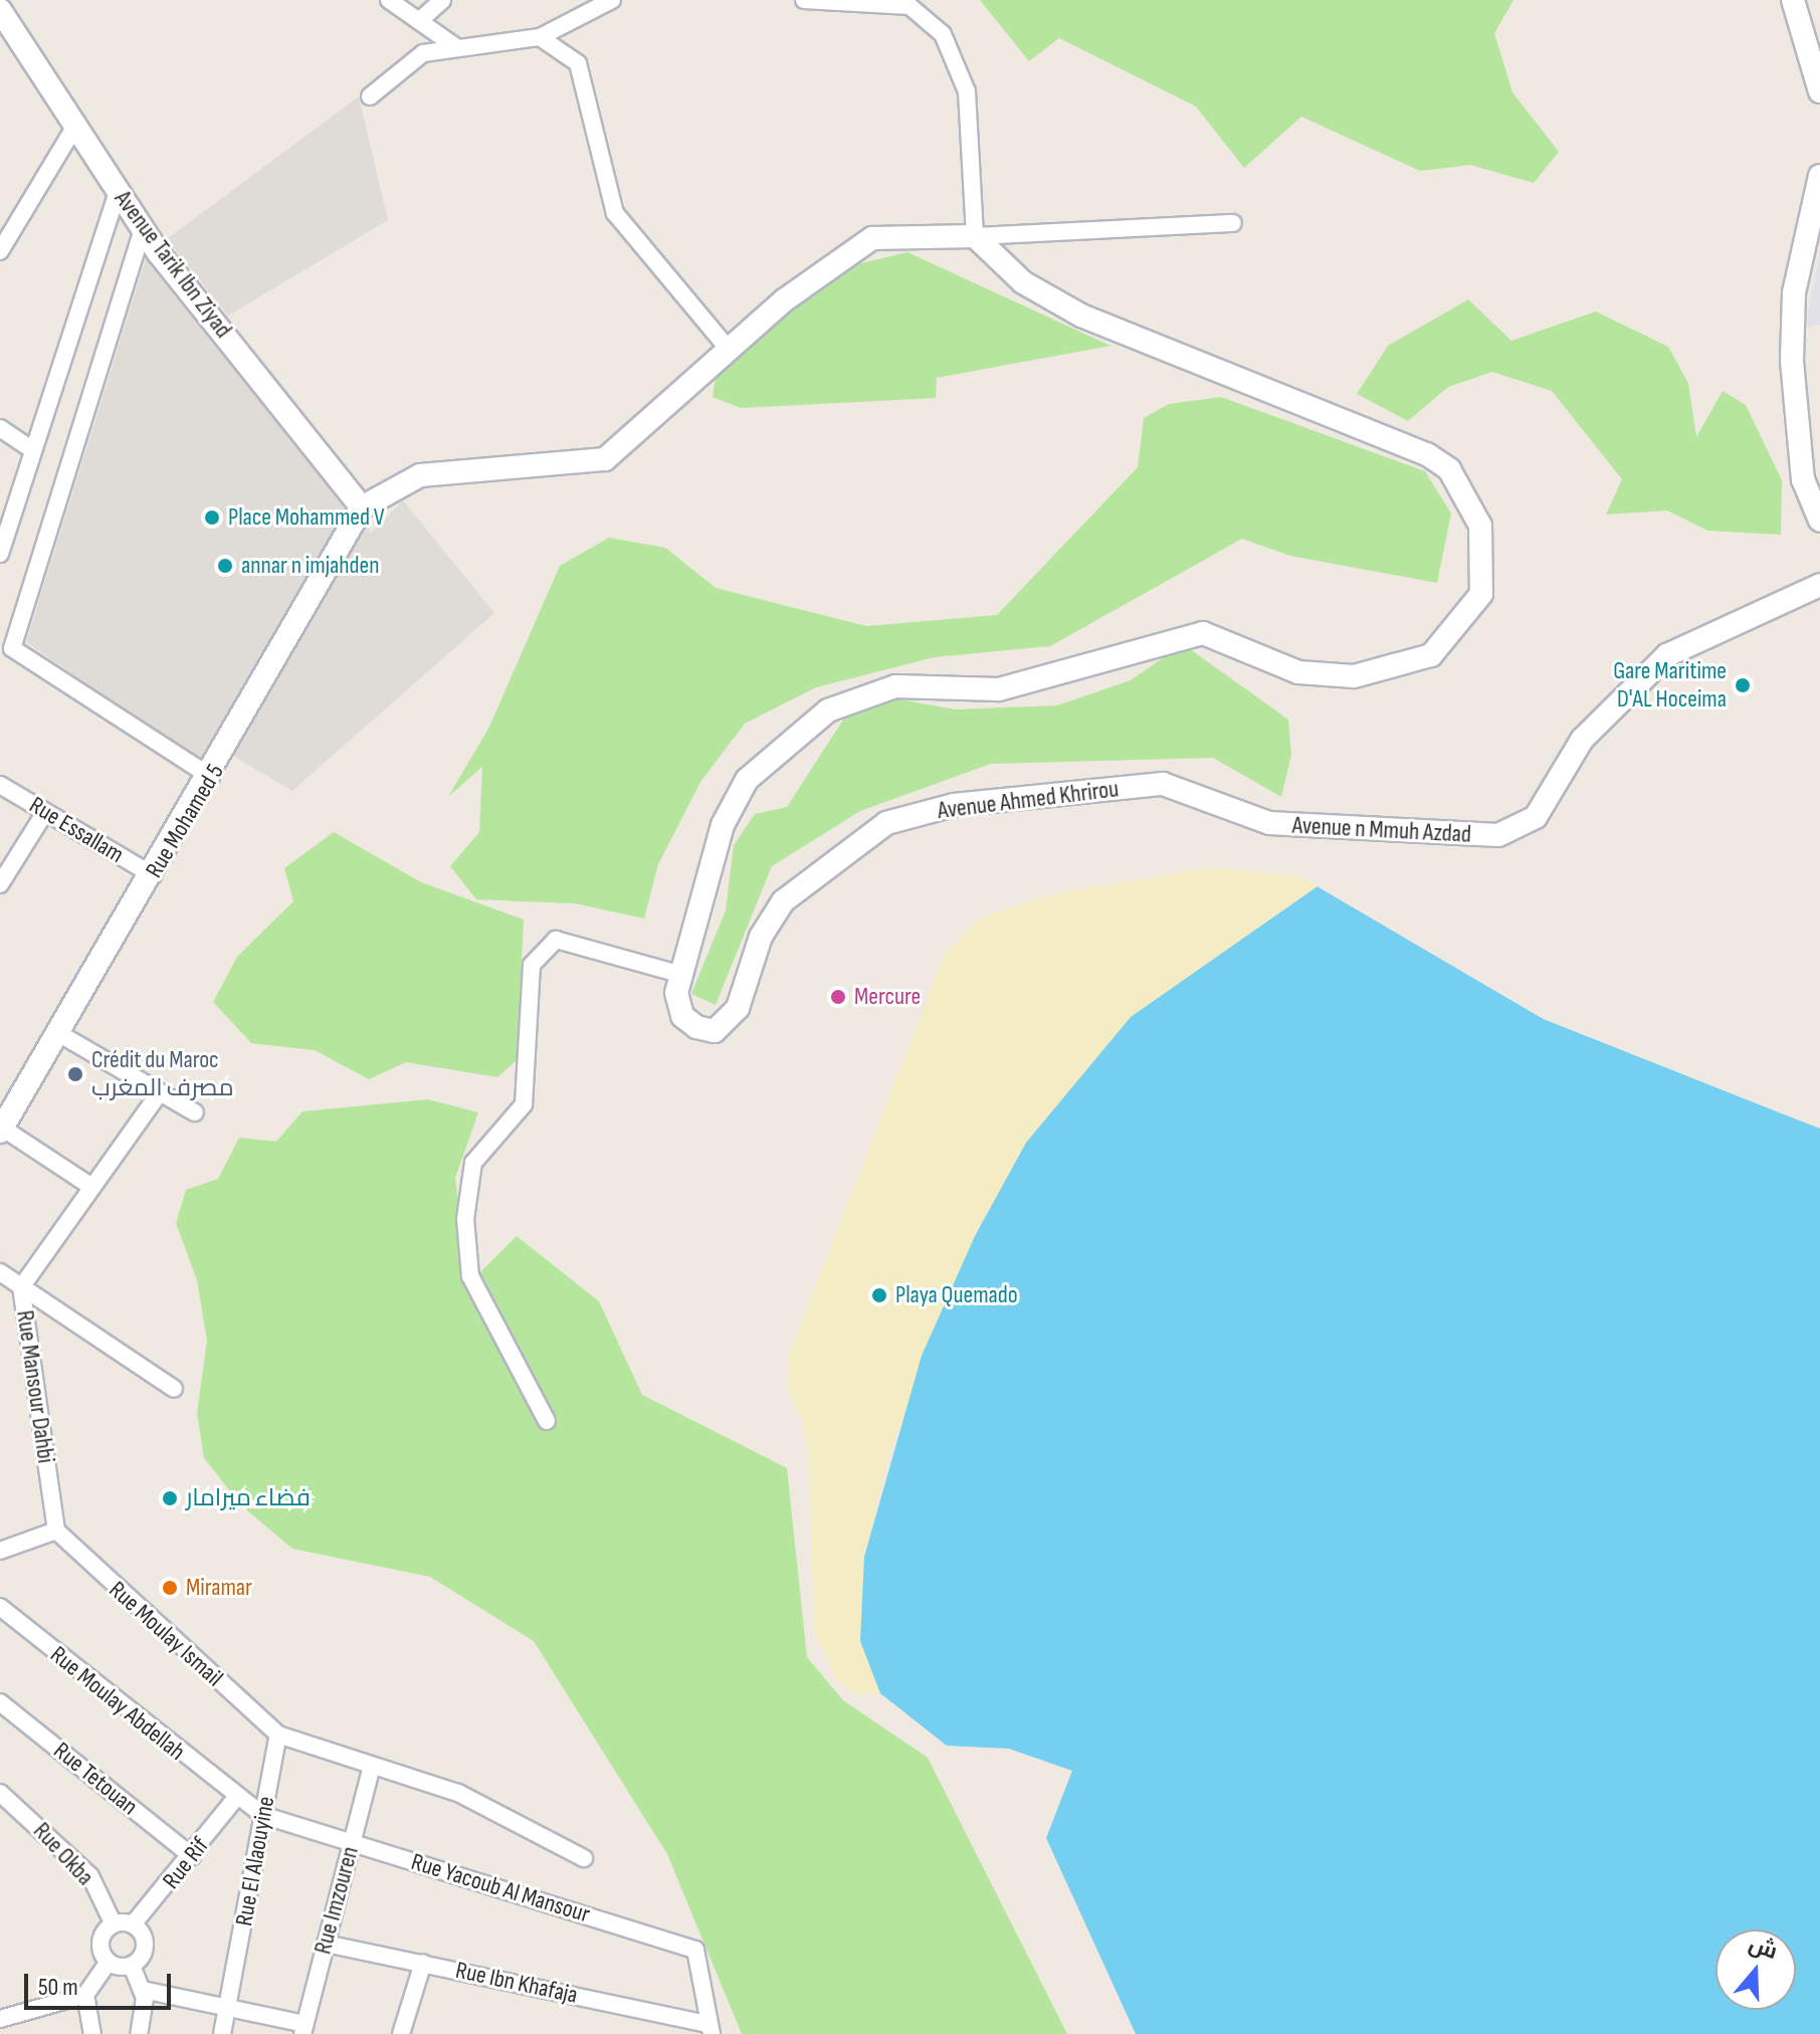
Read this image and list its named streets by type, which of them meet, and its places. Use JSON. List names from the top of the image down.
{
  "streets": {
    "street": [
      "Avenue Tarik Ibn Ziyad",
      "Avenue Ahmed Khrirou",
      "Rue Mohamed 5",
      "Rue Essallam",
      "Avenue n Mmuh Azdad",
      "Rue Mansour Dahbi",
      "Rue Moulay Ismail",
      "Rue Moulay Abdellah",
      "Rue Tetouan",
      "Rue Okba",
      "Rue El Alaouyine",
      "Rue Rif",
      "Rue Yacoub Al Mansour",
      "Rue Imzouren",
      "Rue Ibn Khafaja"
    ]
  },
  "crossings": [
    ["Avenue Tarik Ibn Ziyad", "Rue Mohamed 5"],
    ["Avenue Ahmed Khrirou", "Avenue n Mmuh Azdad"],
    ["Rue Mohamed 5", "Rue Essallam"],
    ["Rue Mansour Dahbi", "Rue Moulay Ismail"],
    ["Rue Moulay Ismail", "Rue El Alaouyine"],
    ["Rue Moulay Abdellah", "Rue Rif"],
    ["Rue Moulay Abdellah", "Rue Yacoub Al Mansour"],
    ["Rue Tetouan", "Rue Rif"],
    ["Rue Okba", "Rue Rif"],
    ["Rue El Alaouyine", "Rue Yacoub Al Mansour"],
    ["Rue Rif", "Rue Yacoub Al Mansour"],
    ["Rue Yacoub Al Mansour", "Rue Imzouren"],
    ["Rue Yacoub Al Mansour", "Rue Ibn Khafaja"],
    ["Rue Imzouren", "Rue Ibn Khafaja"]
  ],
  "places": [
    "Place Mohammed V",
    "annar n imjahden",
    "Gare Maritime D'AL Hoceima",
    "Mercure",
    "Crédit du Maroc مصرف المغرب",
    "Playa Quemado",
    "فضاء ميرامار",
    "Miramar"
  ],
  "scale_bar": "50 m",
  "north": "top"
}
